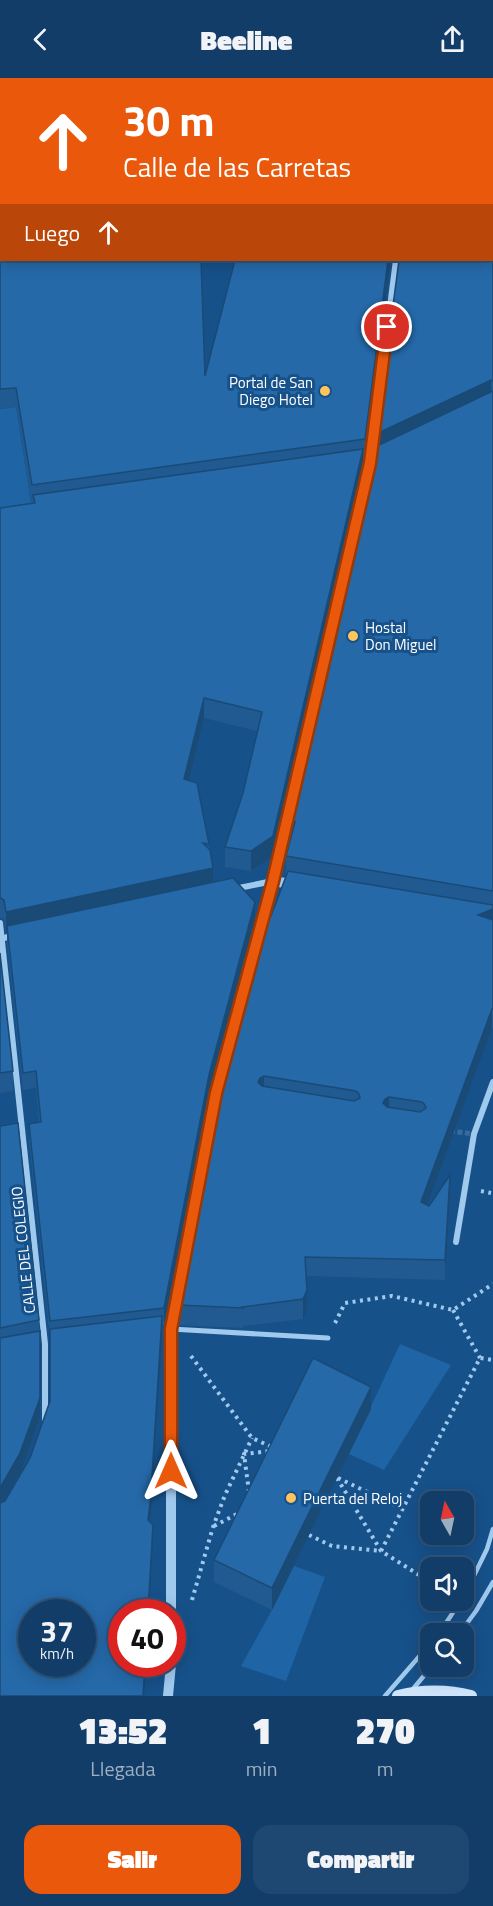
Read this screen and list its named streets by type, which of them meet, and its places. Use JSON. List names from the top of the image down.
{
  "streets": {
    "street": ["CALLE DEL COLEGIO"]
  },
  "places": ["Portal de San Diego Hotel", "Hostal Don Miguel", "Puerta del Reloj"],
  "north": "top",
  "page": {
    "header": "Beeline",
    "turn": ["30 m", "Calle de las Carretas"],
    "then": "Luego",
    "speed": "37 km/h",
    "limit": "40",
    "eta": [
      "13:52",
      "Llegada",
      "1",
      "min",
      "270",
      "m"
    ],
    "buttons": ["Salir", "Compartir"]
  }
}
